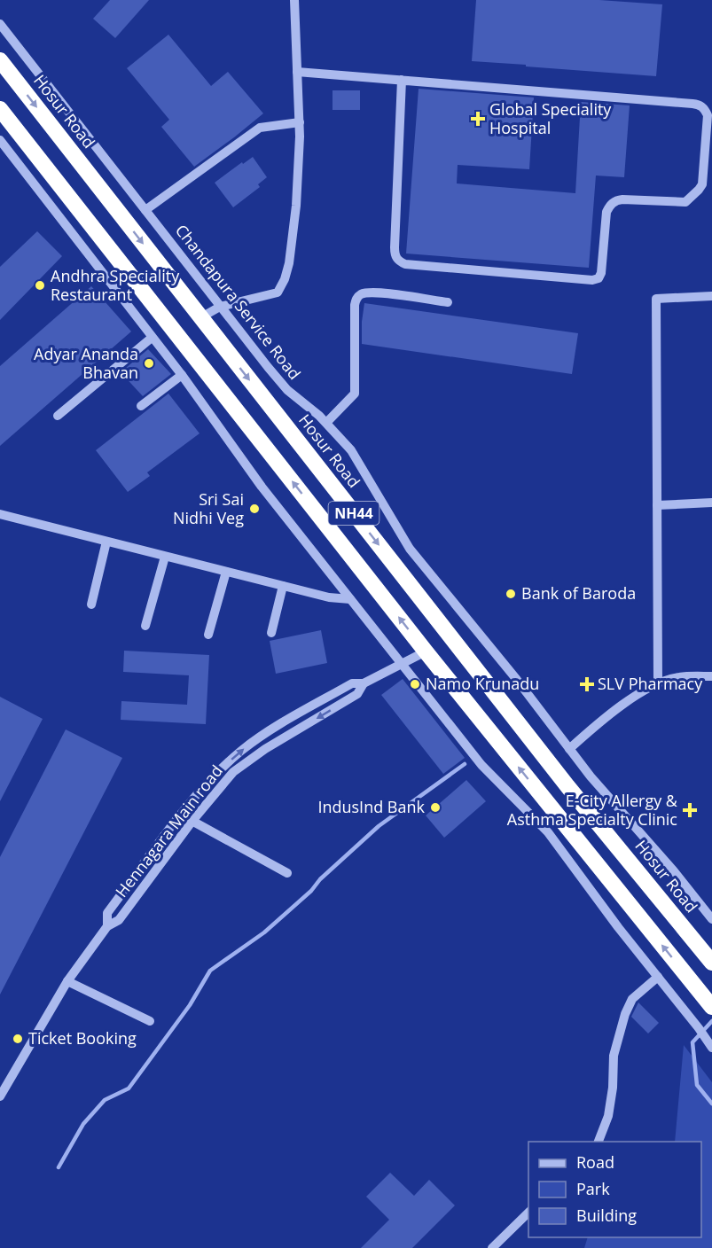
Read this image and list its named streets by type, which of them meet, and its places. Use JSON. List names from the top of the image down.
{
  "streets": {
    "highway": ["Hosur Road", "NH44"],
    "street": ["Chandapura Service Road", "Hennagara Main road"]
  },
  "crossings": [
    ["NH44", "Hennagara Main road"]
  ],
  "places": {
    "health": ["Global Speciality Hospital", "SLV Pharmacy", "E-City Allergy & Asthma Specialty Clinic"],
    "other": [
      "Andhra Speciality Restaurant",
      "Adyar Ananda Bhavan",
      "Sri Sai Nidhi Veg",
      "Bank of Baroda",
      "Namo Krunadu",
      "IndusInd Bank",
      "Ticket Booking"
    ]
  },
  "legend": ["Road", "Park", "Building"]
}
